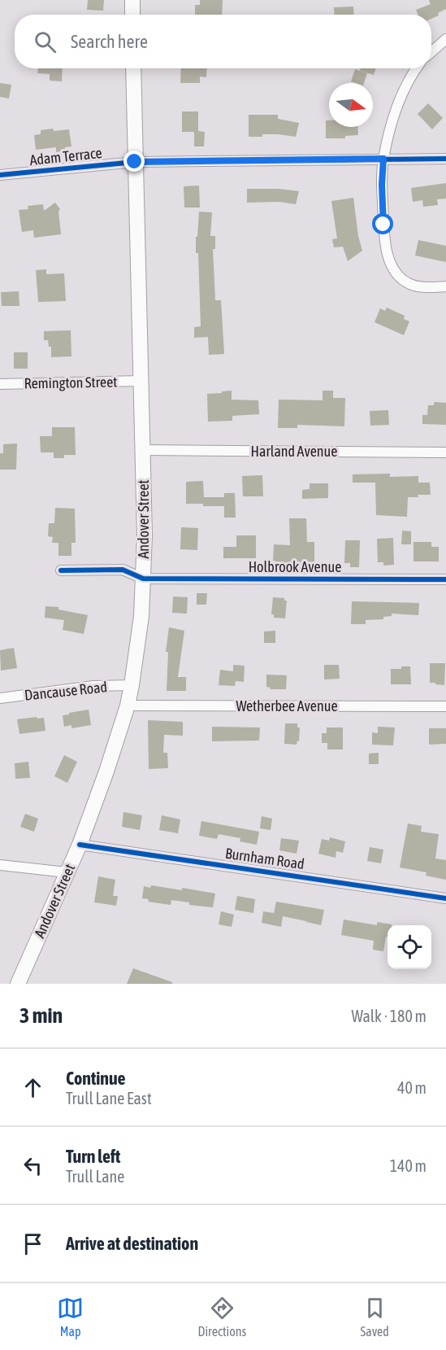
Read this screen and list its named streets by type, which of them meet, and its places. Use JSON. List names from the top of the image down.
{
  "streets": {
    "main road": ["Andover Street"],
    "street": [
      "Adam Terrace",
      "Remington Street",
      "Harland Avenue",
      "Holbrook Avenue",
      "Dancause Road",
      "Wetherbee Avenue",
      "Burnham Road"
    ]
  },
  "crossings": [
    ["Adam Terrace", "Andover Street"],
    ["Remington Street", "Andover Street"],
    ["Harland Avenue", "Andover Street"],
    ["Andover Street", "Holbrook Avenue"],
    ["Andover Street", "Dancause Road"],
    ["Andover Street", "Wetherbee Avenue"],
    ["Andover Street", "Burnham Road"]
  ],
  "north": "right",
  "page": {
    "search": "Search here",
    "heading": ["3 min", "Walk · 180 m"],
    "list": [
      ["Continue", "Trull Lane East", "40 m"],
      ["Turn left", "Trull Lane", "140 m"],
      "Arrive at destination"
    ],
    "nav": ["Map", "Directions", "Saved"]
  }
}
